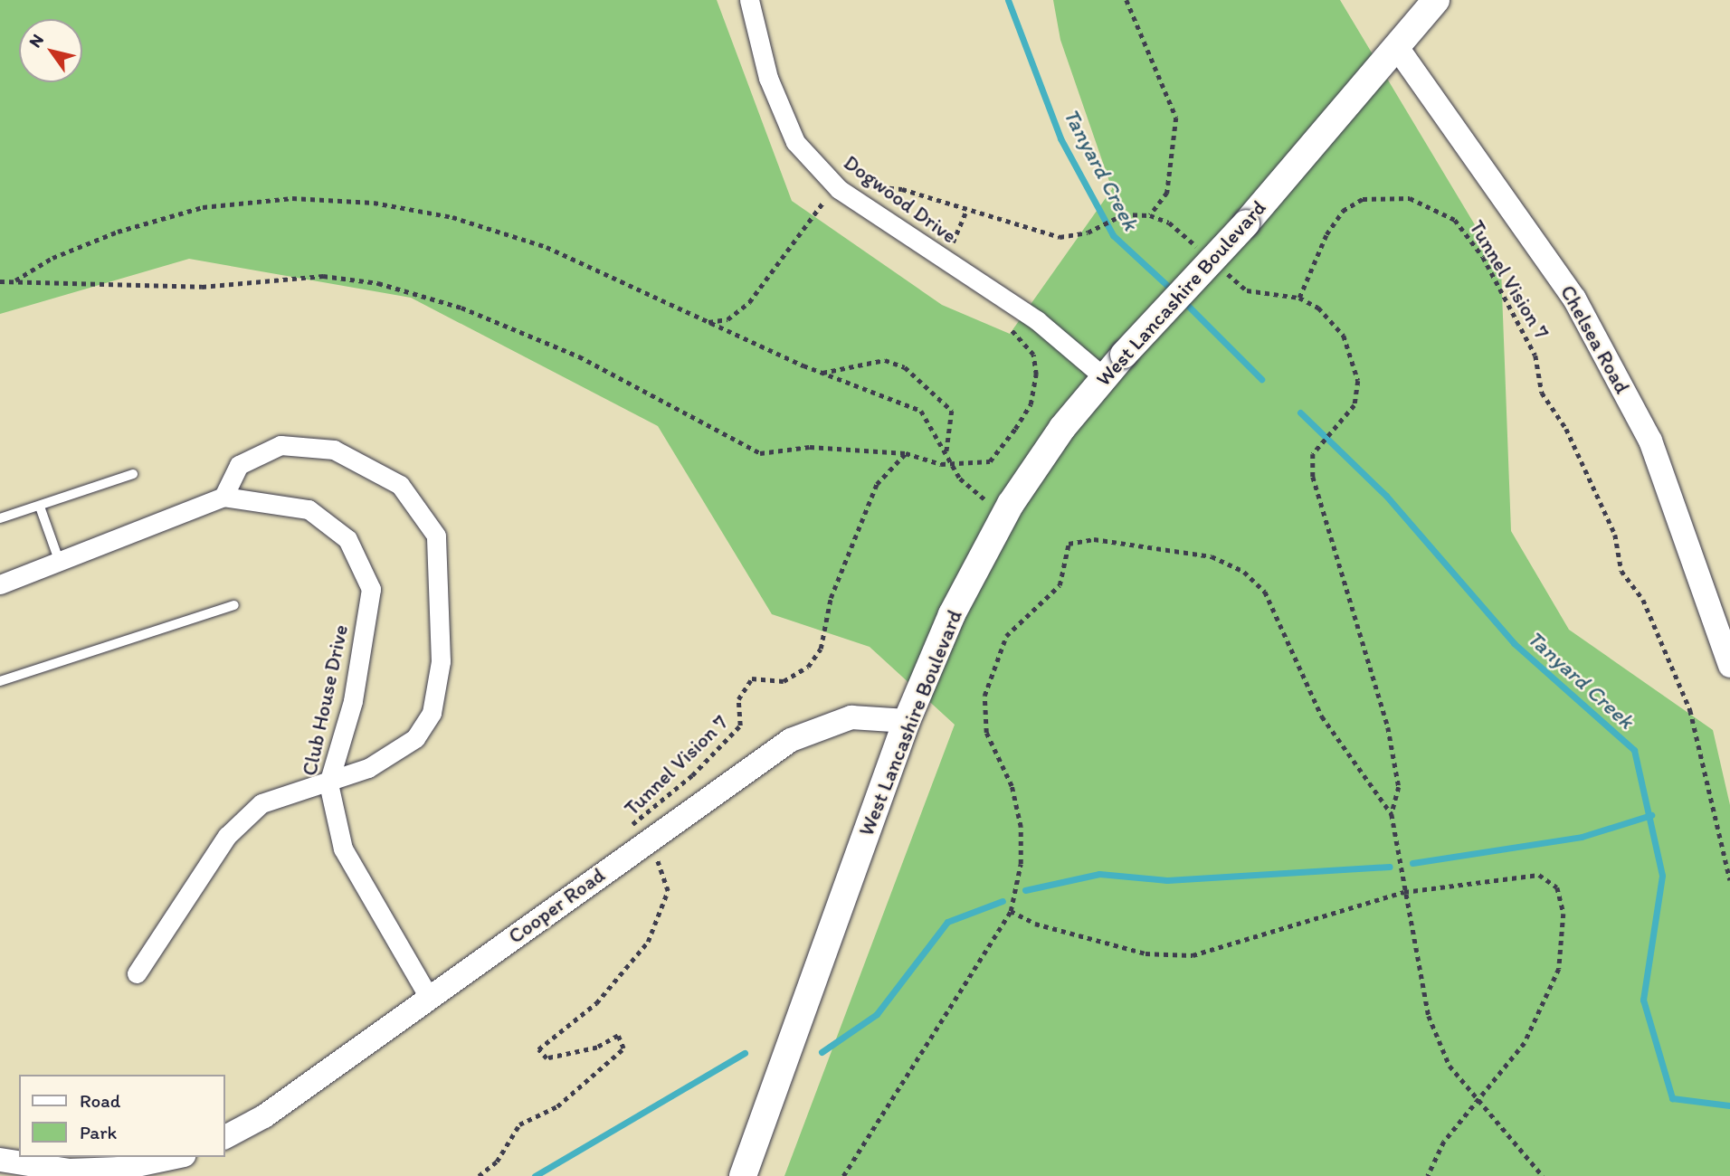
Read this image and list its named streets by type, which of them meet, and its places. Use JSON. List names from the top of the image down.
{
  "streets": {
    "main road": ["West Lancashire Boulevard"],
    "street": [
      "Dogwood Drive",
      "Chelsea Road",
      "Club House Drive",
      "Cooper Road"
    ],
    "path": ["Tunnel Vision 7"]
  },
  "crossings": [
    ["Dogwood Drive", "West Lancashire Boulevard"],
    ["West Lancashire Boulevard", "Chelsea Road"],
    ["West Lancashire Boulevard", "Cooper Road"],
    ["Club House Drive", "Cooper Road"]
  ],
  "water": ["Tanyard Creek"],
  "legend": ["Road", "Park"],
  "north": "top left"
}
